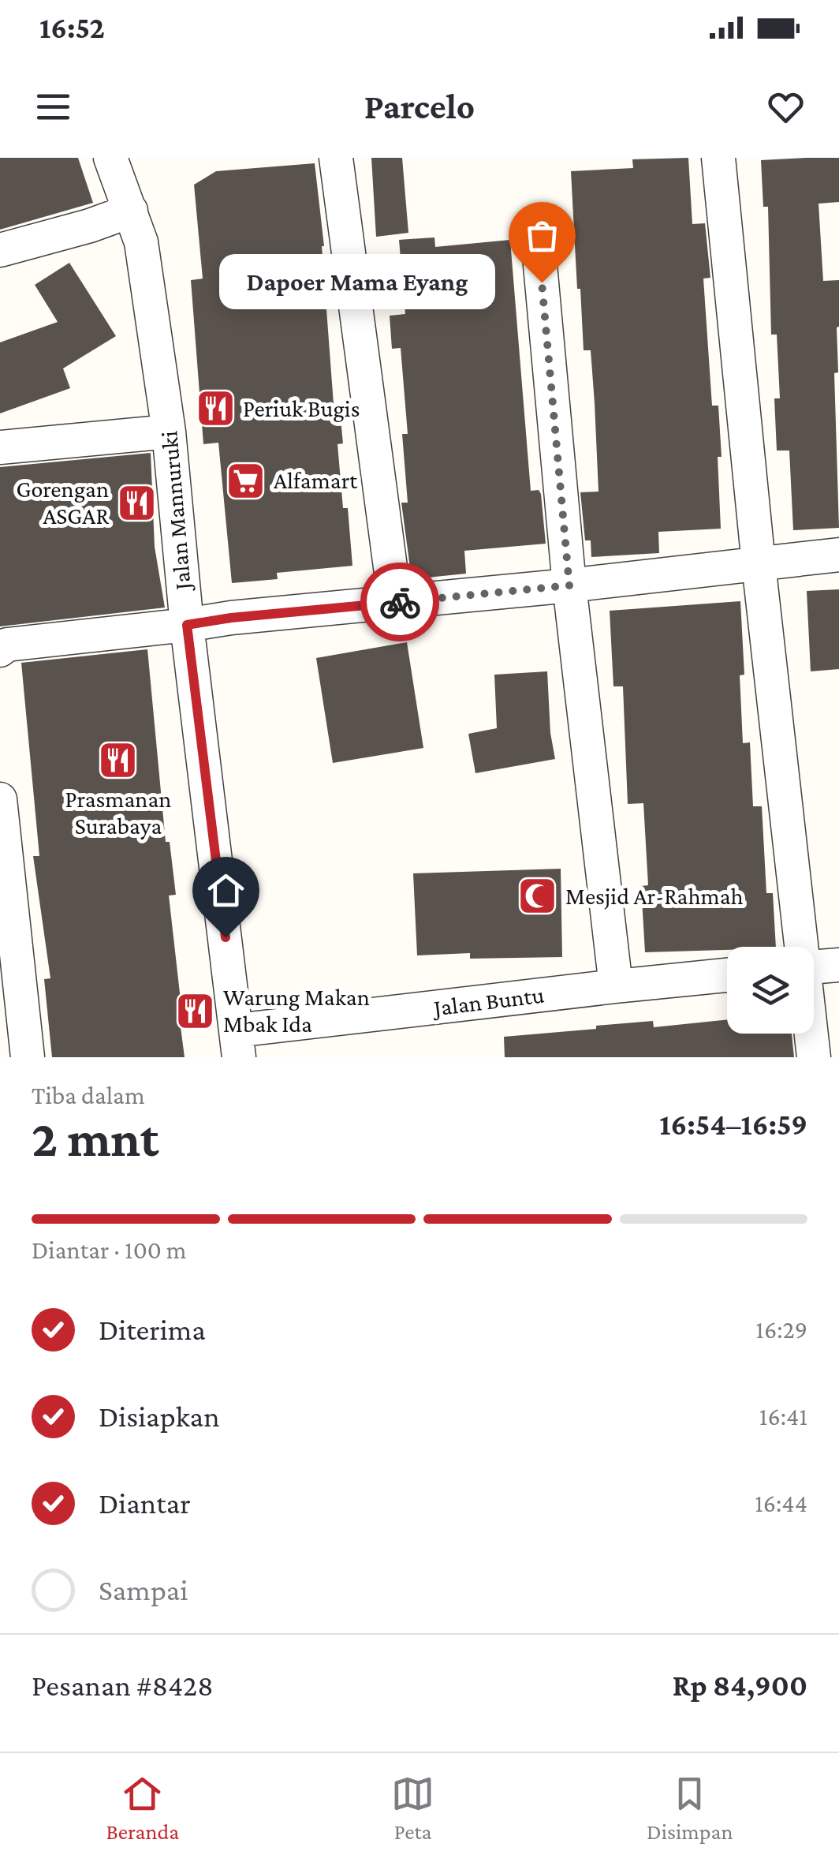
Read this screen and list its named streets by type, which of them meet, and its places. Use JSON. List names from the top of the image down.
{
  "streets": {
    "street": ["Jalan Mannuruki", "Jalan Buntu"]
  },
  "crossings": [
    ["Jalan Mannuruki", "Jalan Buntu"]
  ],
  "places": {
    "other": ["Dapoer Mama Eyang"],
    "restaurant": [
      "Periuk Bugis",
      "Gorengan ASGAR",
      "Prasmanan Surabaya",
      "Warung Makan Mbak Ida"
    ],
    "supermarket": ["Alfamart"],
    "mosque": ["Mesjid Ar-Rahmah"]
  },
  "page": {
    "status": "16:52",
    "header": "Parcelo",
    "bubble": "Dapoer Mama Eyang",
    "heading": ["2 mnt", "Tiba dalam", "16:54–16:59"],
    "panel": ["Pesanan #8428", "Rp 84,900"],
    "bar": "Diantar · 100 m",
    "list": [
      ["Diterima", "16:29"],
      ["Disiapkan", "16:41"],
      ["Diantar", "16:44"],
      "Sampai"
    ],
    "tabs": ["Beranda", "Peta", "Disimpan"]
  }
}
